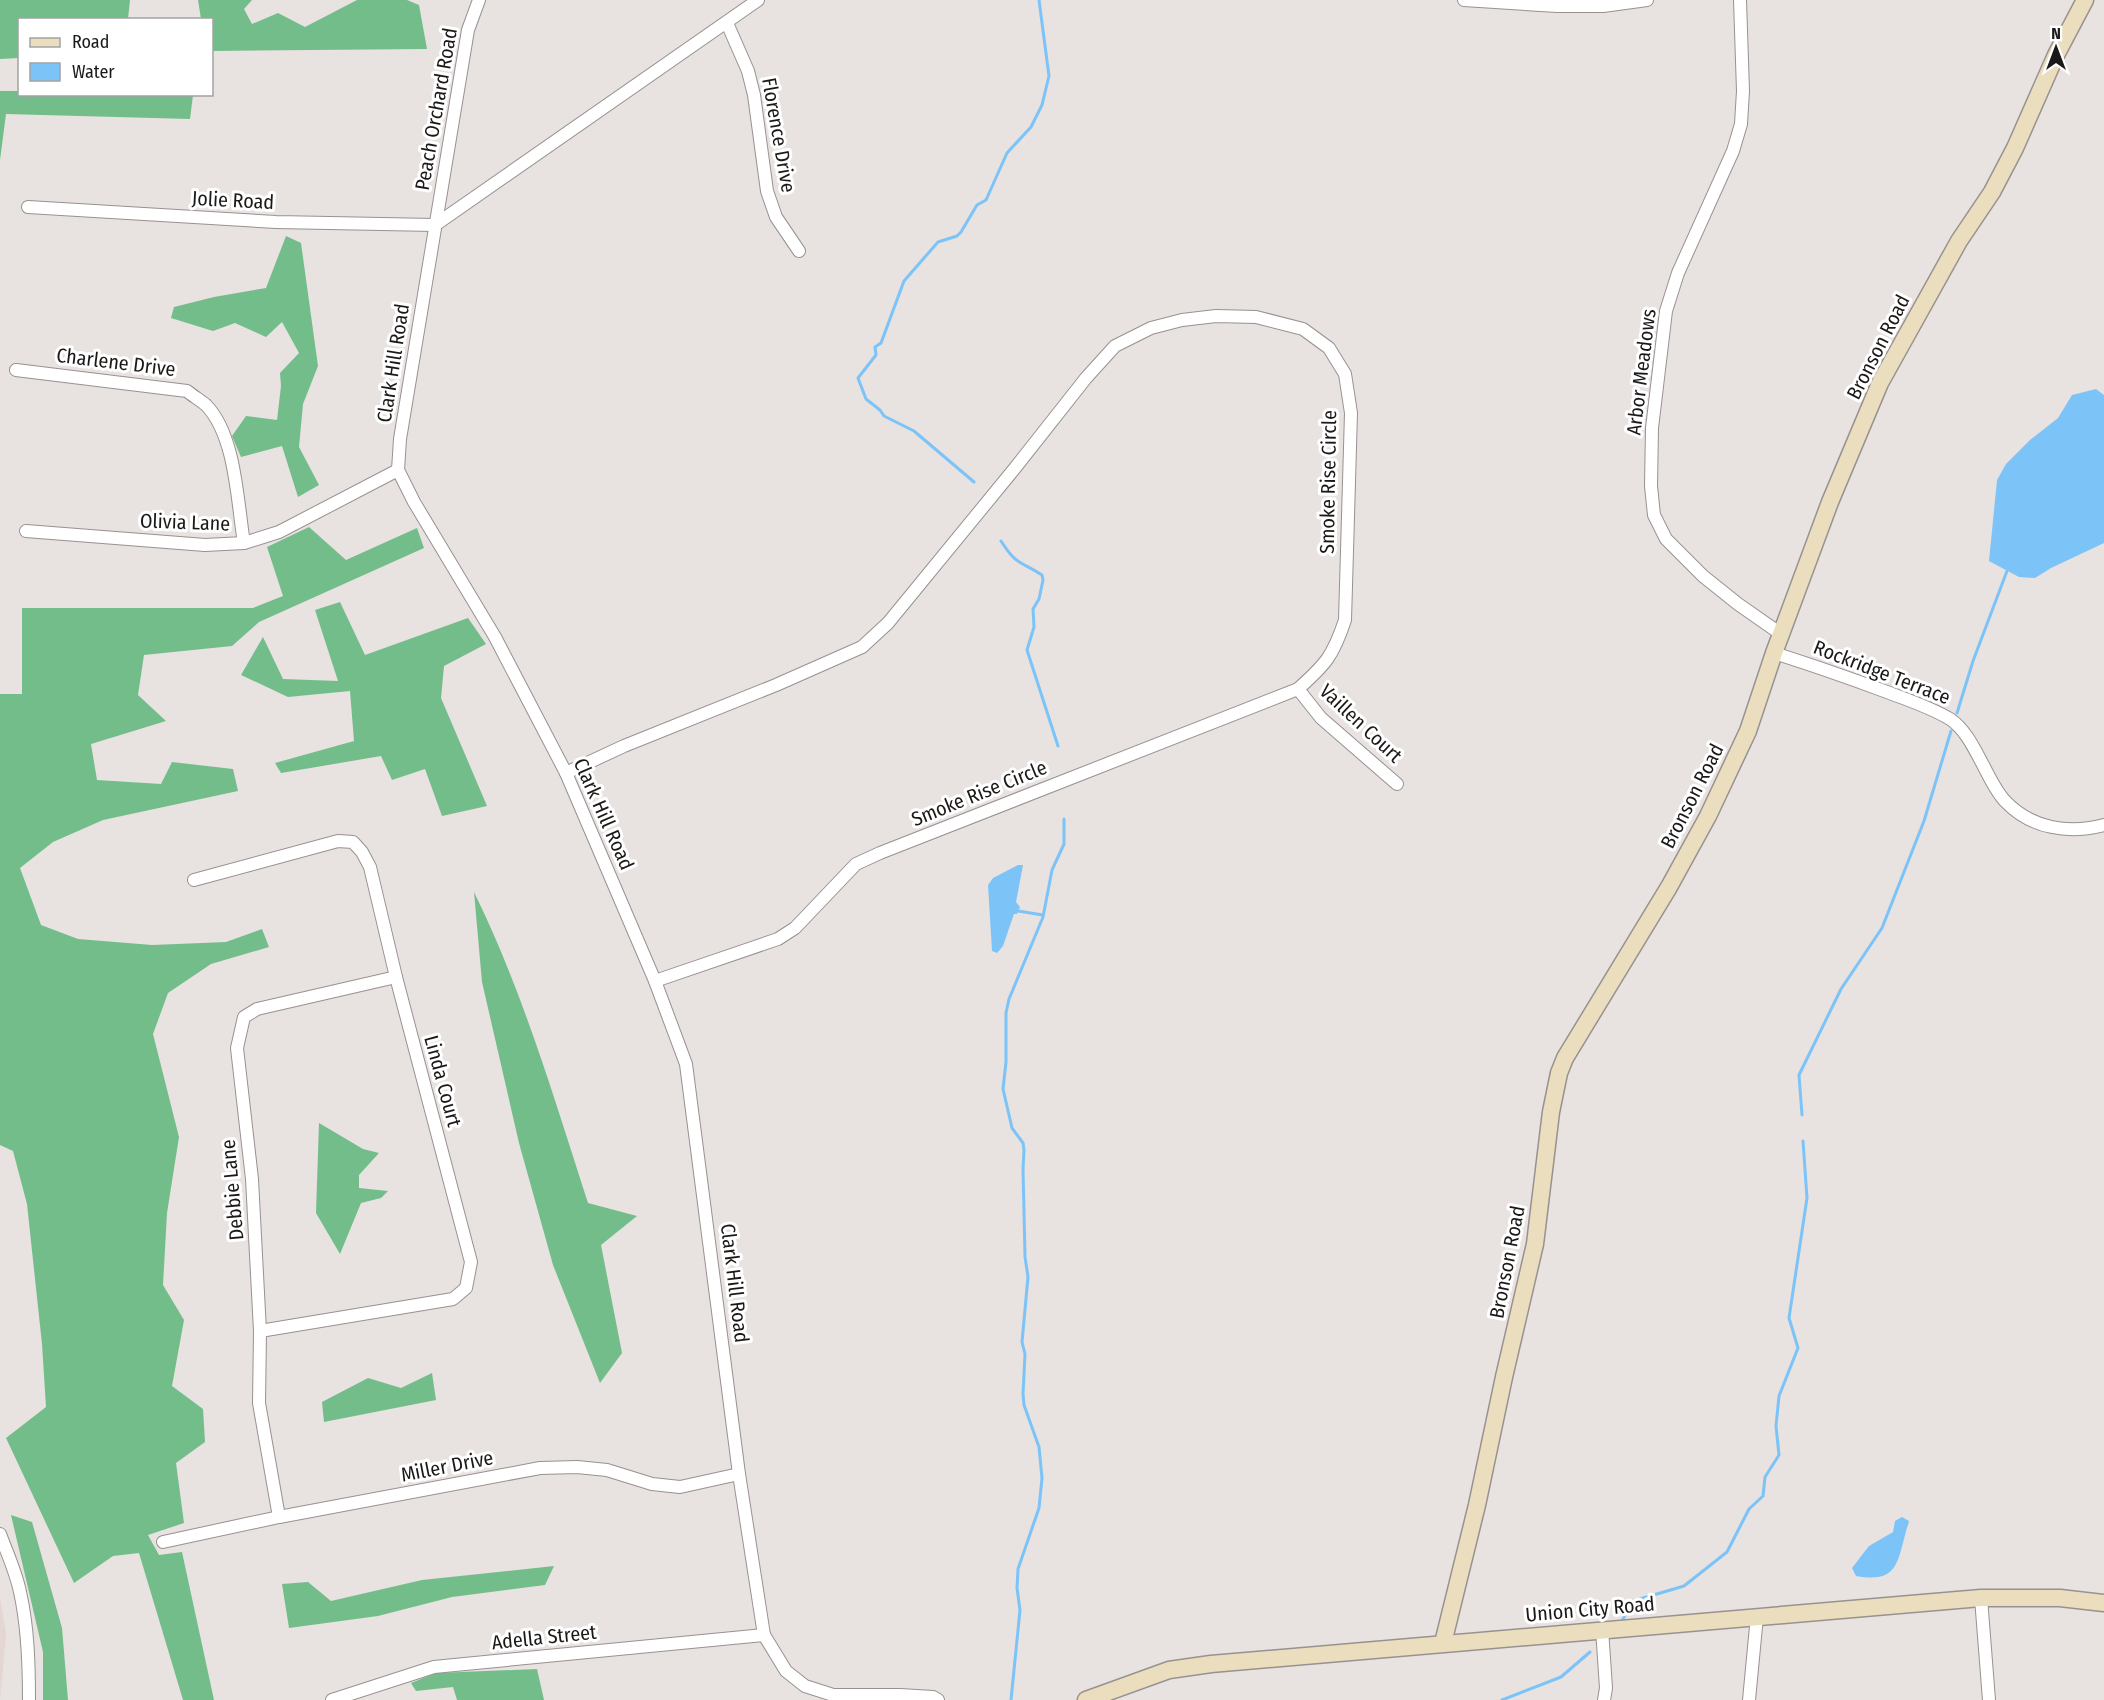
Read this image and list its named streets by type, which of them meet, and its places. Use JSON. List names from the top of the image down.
{
  "streets": {
    "street": [
      "Peach Orchard Road",
      "Florence Drive",
      "Jolie Road",
      "Bronson Road",
      "Charlene Drive",
      "Clark Hill Road",
      "Arbor Meadows",
      "Smoke Rise Circle",
      "Olivia Lane",
      "Rockridge Terrace",
      "Vaillen Court",
      "Linda Court",
      "Debbie Lane",
      "Miller Drive",
      "Union City Road",
      "Adella Street"
    ]
  },
  "crossings": [
    ["Peach Orchard Road", "Jolie Road"],
    ["Peach Orchard Road", "Clark Hill Road"],
    ["Jolie Road", "Clark Hill Road"],
    ["Bronson Road", "Arbor Meadows"],
    ["Bronson Road", "Rockridge Terrace"],
    ["Bronson Road", "Union City Road"],
    ["Charlene Drive", "Olivia Lane"],
    ["Clark Hill Road", "Smoke Rise Circle"],
    ["Clark Hill Road", "Olivia Lane"],
    ["Clark Hill Road", "Miller Drive"],
    ["Clark Hill Road", "Adella Street"],
    ["Smoke Rise Circle", "Vaillen Court"],
    ["Linda Court", "Debbie Lane"],
    ["Debbie Lane", "Miller Drive"]
  ],
  "legend": ["Road", "Water"],
  "north": "top"
}
